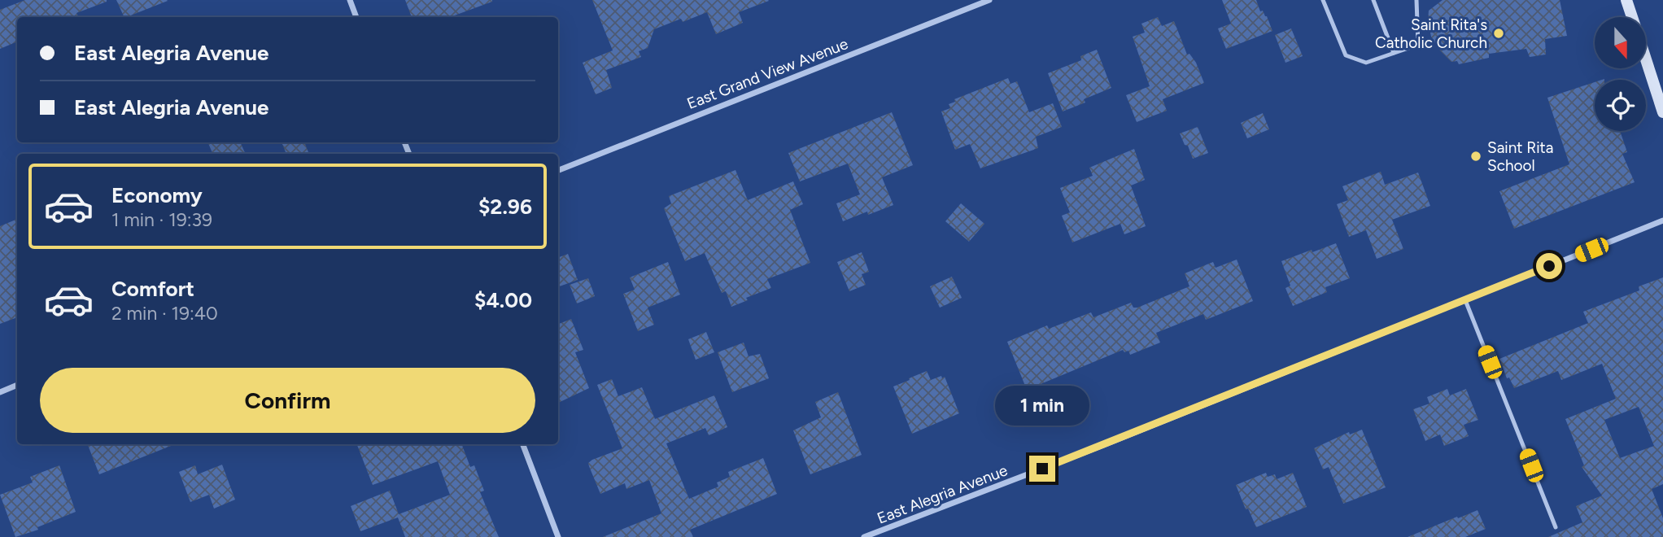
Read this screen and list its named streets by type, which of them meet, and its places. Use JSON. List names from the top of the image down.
{
  "streets": {
    "street": ["East Grand View Avenue", "East Alegria Avenue"]
  },
  "places": ["Saint Rita's Catholic Church", "Saint Rita School"],
  "north": "bottom",
  "page": {
    "banner": ["East Alegria Avenue", "East Alegria Avenue"],
    "list": [
      {
        "name": "Economy",
        "note": "1 min · 19:39",
        "value": "$2.96"
      },
      {
        "name": "Comfort",
        "note": "2 min · 19:40",
        "value": "$4.00"
      }
    ],
    "buttons": "Confirm",
    "bubble": "1 min"
  }
}
